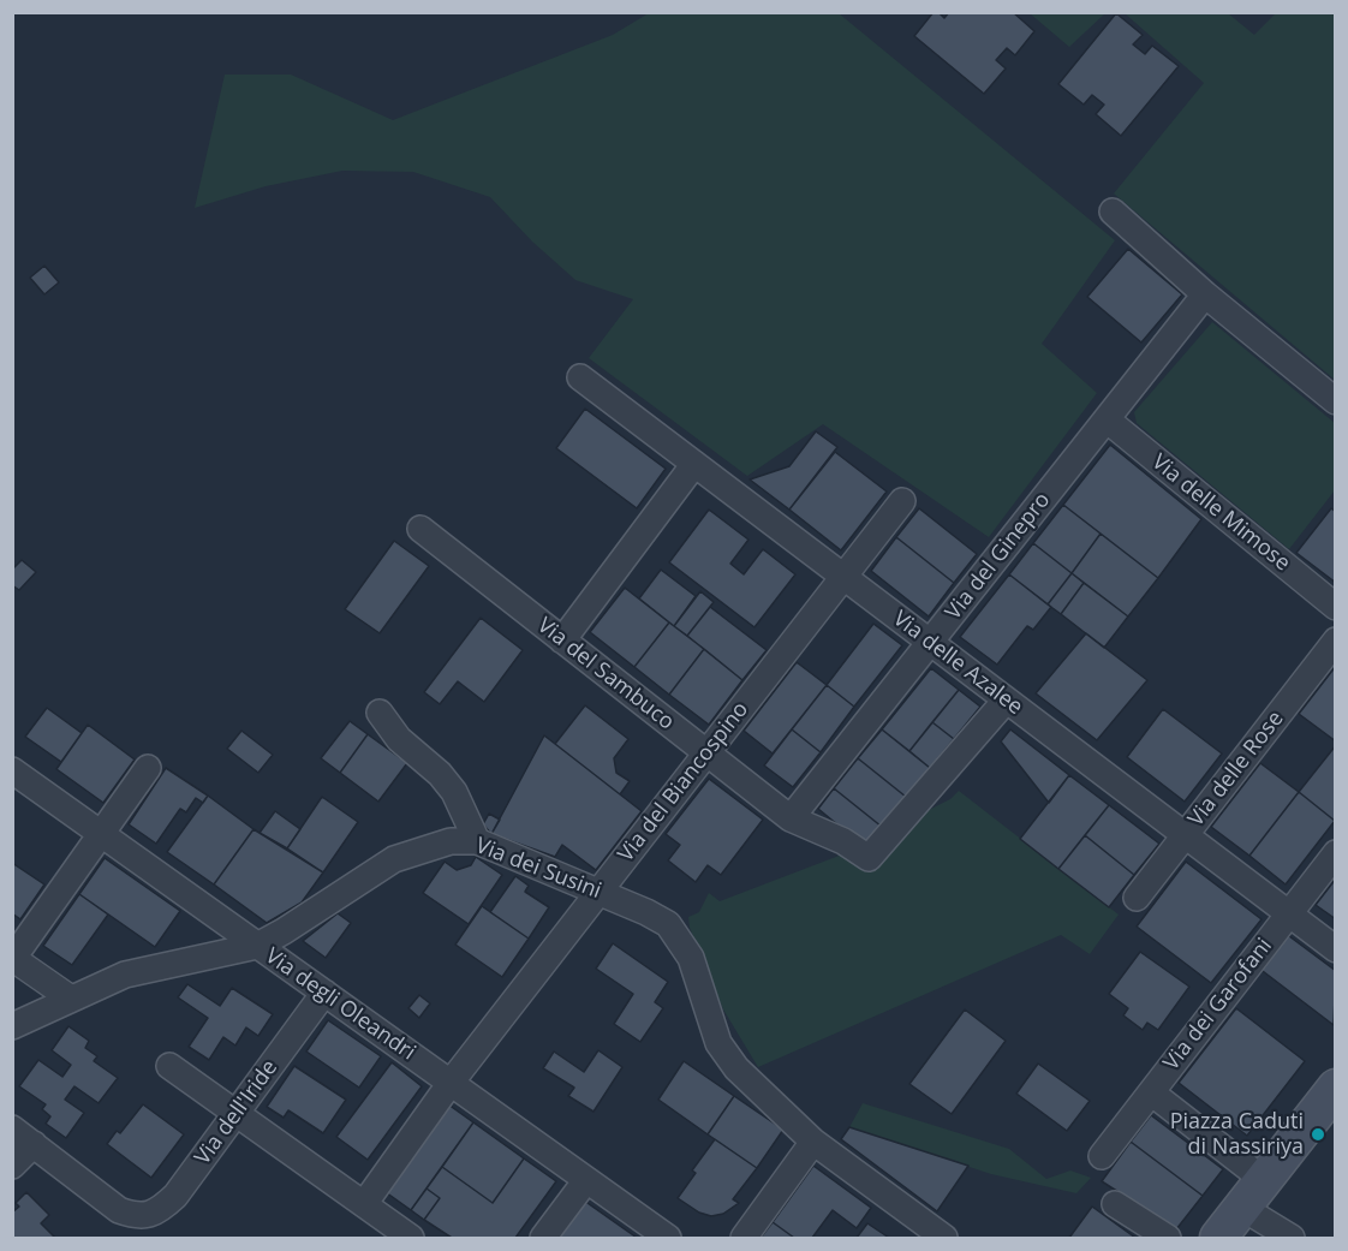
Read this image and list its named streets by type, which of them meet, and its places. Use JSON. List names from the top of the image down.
{
  "streets": {
    "street": [
      "Via delle Mimose",
      "Via del Ginepro",
      "Via delle Azalee",
      "Via del Sambuco",
      "Via delle Rose",
      "Via del Biancospino",
      "Via dei Susini",
      "Via degli Oleandri",
      "Via dei Garofani",
      "Via dell'Iride"
    ]
  },
  "crossings": [
    ["Via delle Mimose", "Via del Ginepro"],
    ["Via del Ginepro", "Via delle Azalee"],
    ["Via del Ginepro", "Via del Sambuco"],
    ["Via delle Azalee", "Via del Sambuco"],
    ["Via delle Azalee", "Via delle Rose"],
    ["Via delle Azalee", "Via del Biancospino"],
    ["Via delle Azalee", "Via dei Garofani"],
    ["Via del Sambuco", "Via del Biancospino"],
    ["Via del Biancospino", "Via dei Susini"],
    ["Via del Biancospino", "Via degli Oleandri"],
    ["Via dei Susini", "Via degli Oleandri"],
    ["Via degli Oleandri", "Via dell'Iride"]
  ],
  "places": ["Piazza Caduti di Nassiriya"]
}
